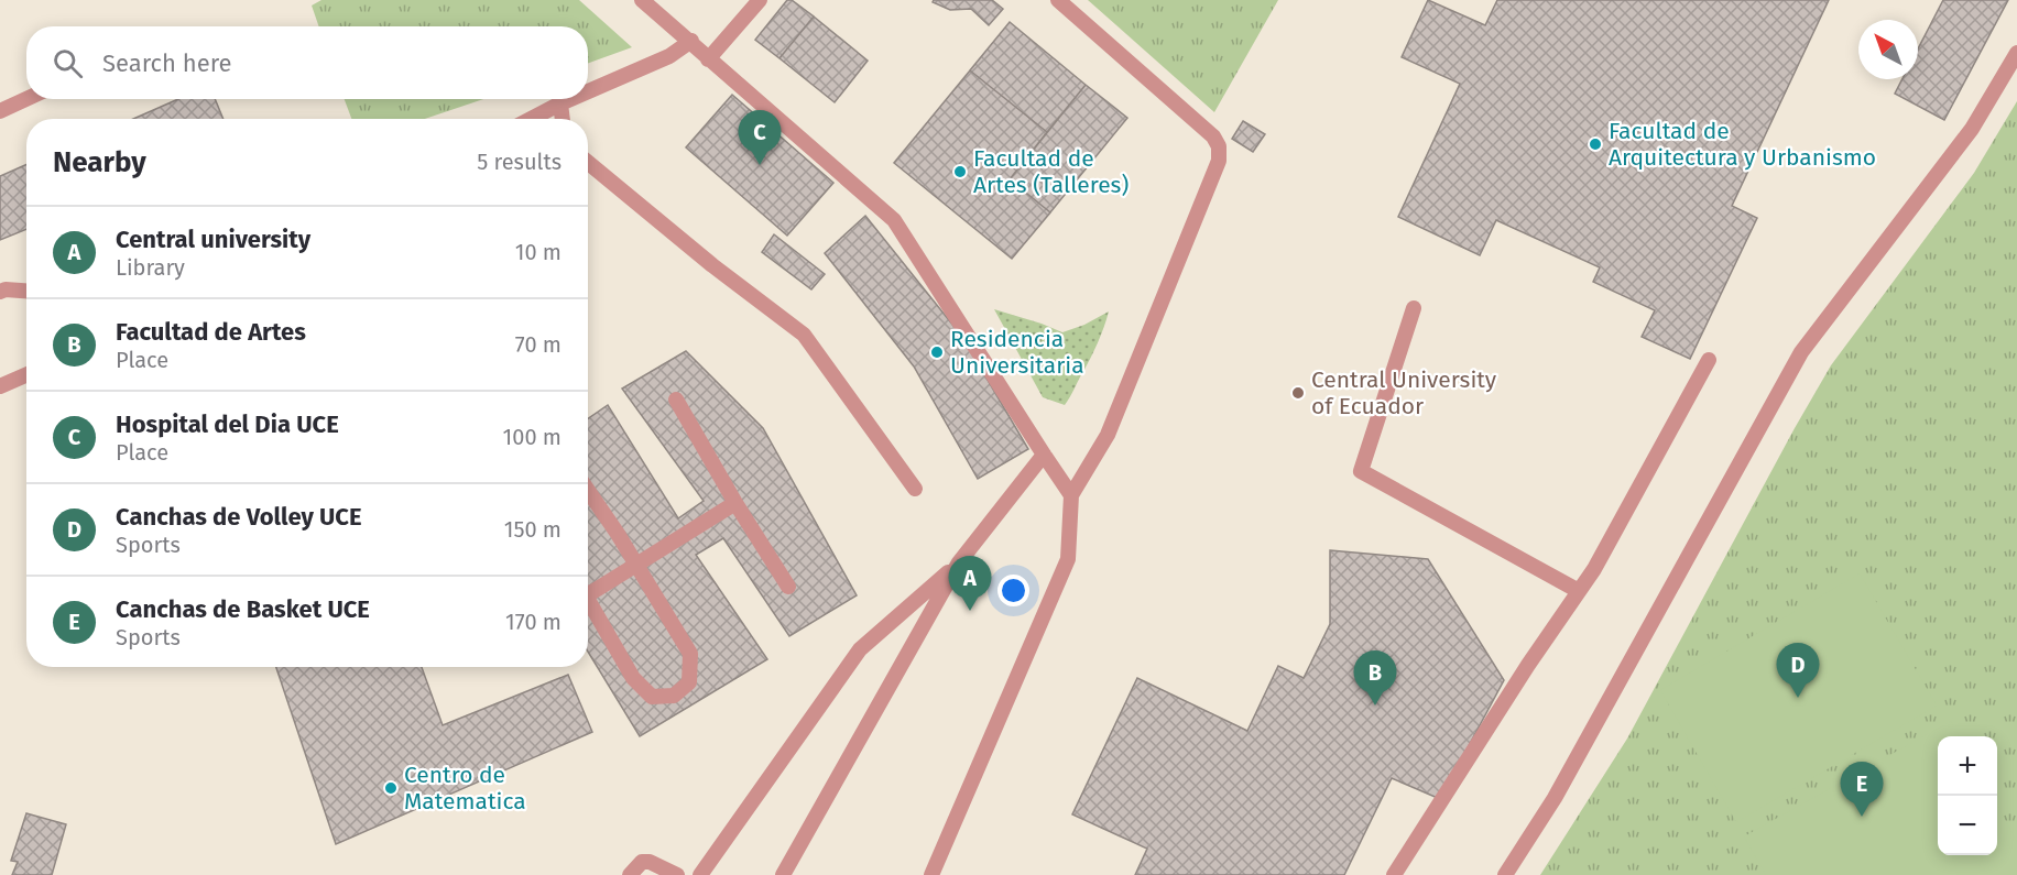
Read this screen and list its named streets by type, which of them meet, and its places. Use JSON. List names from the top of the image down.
{
  "places": [
    "Facultad de Arquitectura y Urbanismo",
    "Facultad de Artes (Talleres)",
    "Residencia Universitaria",
    "Central University of Ecuador",
    "Centro de Matematica"
  ],
  "north": "top left",
  "page": {
    "search": "Search here",
    "pins": [
      "C",
      "A",
      "D",
      "B",
      "E"
    ],
    "heading": ["Nearby", "5 results"],
    "list": [
      {
        "mark": "A",
        "name": "Central university",
        "note": "Library",
        "value": "10 m"
      },
      {
        "mark": "B",
        "name": "Facultad de Artes",
        "note": "Place",
        "value": "70 m"
      },
      {
        "mark": "C",
        "name": "Hospital del Dia UCE",
        "note": "Place",
        "value": "100 m"
      },
      {
        "mark": "D",
        "name": "Canchas de Volley UCE",
        "note": "Sports",
        "value": "150 m"
      },
      {
        "mark": "E",
        "name": "Canchas de Basket UCE",
        "note": "Sports",
        "value": "170 m"
      }
    ],
    "map_buttons": ["+", "−"]
  }
}
